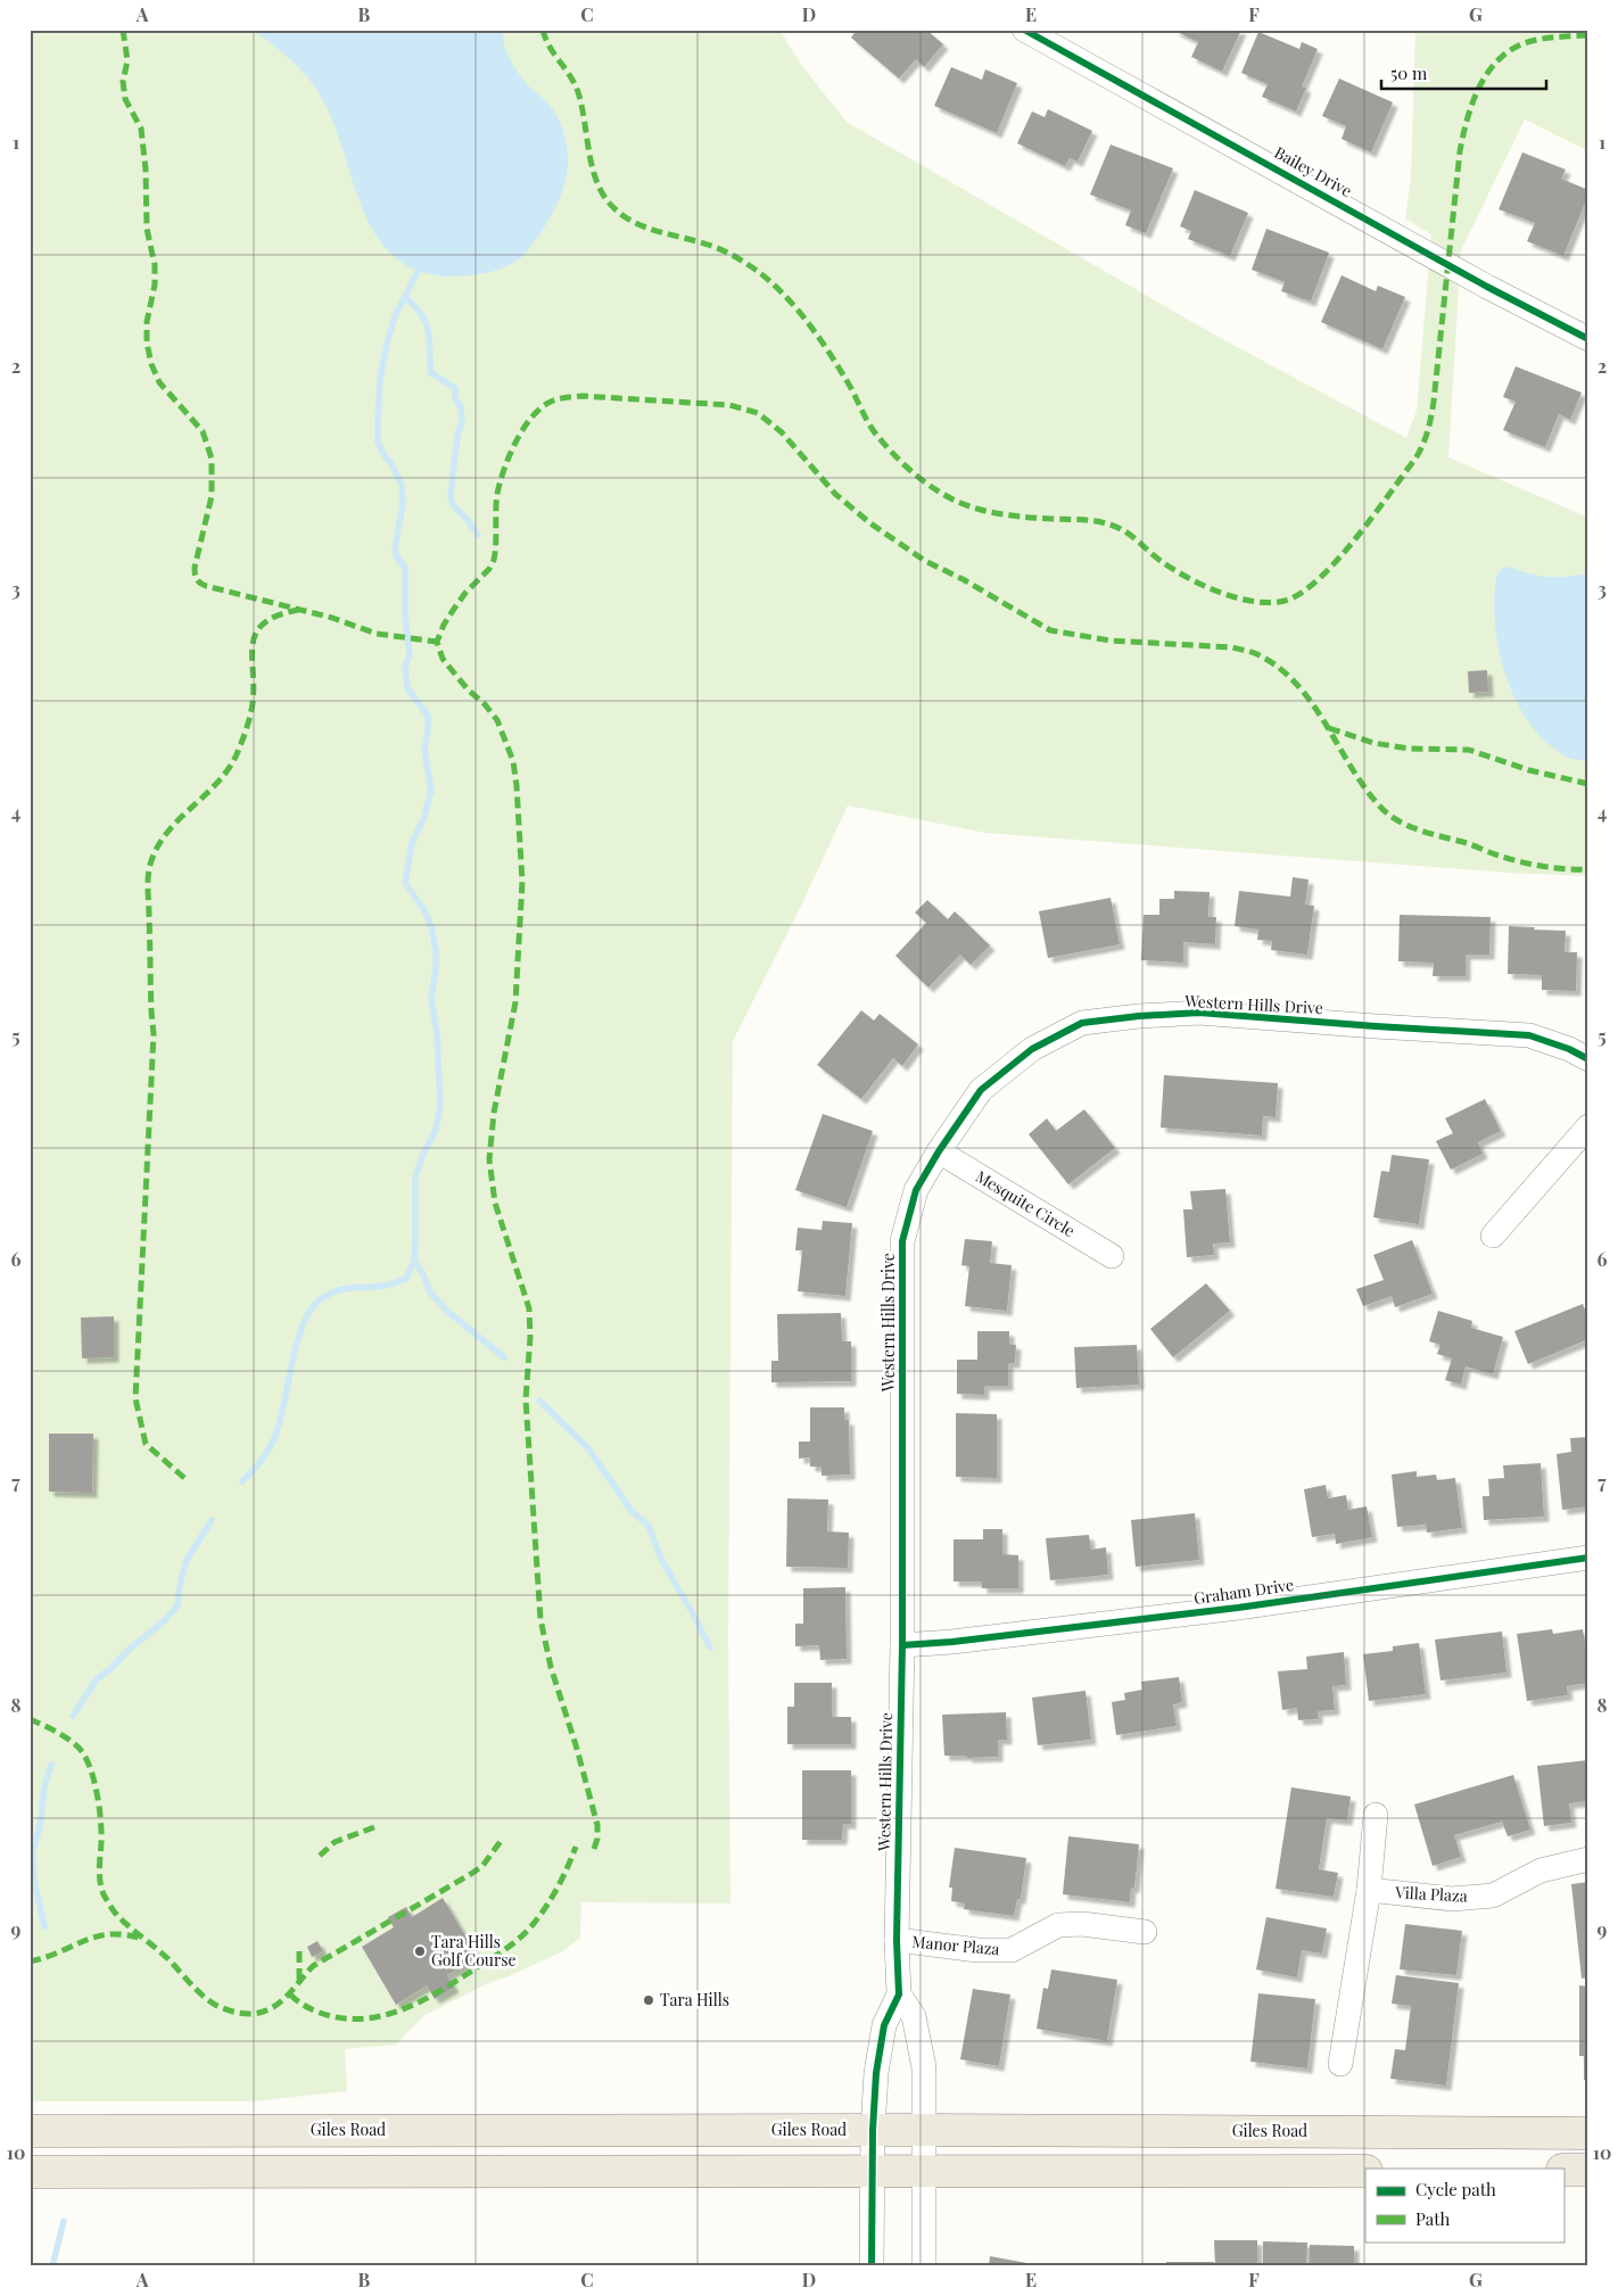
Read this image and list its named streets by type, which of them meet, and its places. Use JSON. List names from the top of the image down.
{
  "streets": {
    "main road": ["Giles Road"],
    "street": [
      "Bailey Drive",
      "Western Hills Drive",
      "Mesquite Circle",
      "Graham Drive",
      "Villa Plaza",
      "Manor Plaza"
    ]
  },
  "crossings": [
    ["Western Hills Drive", "Mesquite Circle"],
    ["Western Hills Drive", "Graham Drive"],
    ["Western Hills Drive", "Manor Plaza"],
    ["Western Hills Drive", "Giles Road"]
  ],
  "places": ["Tara Hills Golf Course", "Tara Hills"],
  "legend": ["Cycle path", "Path"],
  "scale_bar": "50 m",
  "grid": {
    "columns": [
      "A",
      "B",
      "C",
      "D",
      "E",
      "F",
      "G"
    ],
    "rows": [
      "1",
      "2",
      "3",
      "4",
      "5",
      "6",
      "7",
      "8",
      "9",
      "10"
    ]
  }
}
